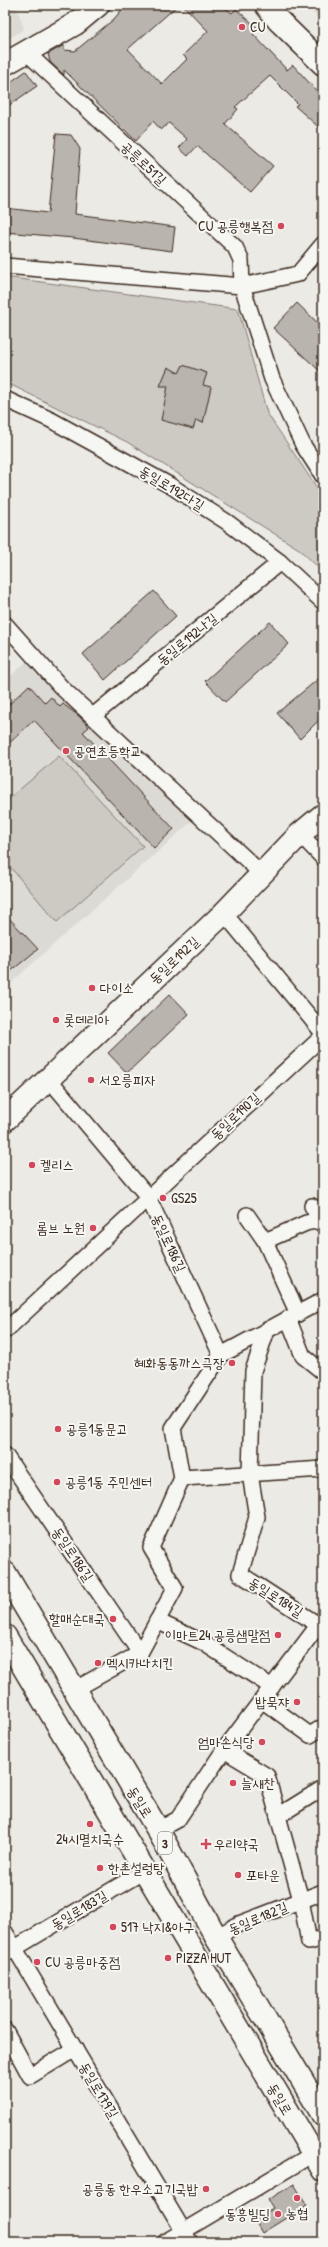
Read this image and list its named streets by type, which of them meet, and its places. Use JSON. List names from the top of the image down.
{
  "streets": {
    "main road": ["동일로192길", "동일로", "3"],
    "street": [
      "공릉로51길",
      "동일로192다길",
      "동일로192나길",
      "동일로190길",
      "동일로186길",
      "동일로184길",
      "동일로183길",
      "동일로182길",
      "동일로179길"
    ]
  },
  "crossings": [
    ["동일로192다길", "동일로192나길"],
    ["동일로192길", "동일로190길"],
    ["동일로190길", "동일로186길"],
    ["동일로184길", "동일로"],
    ["동일로184길", "동일로182길"],
    ["동일로", "동일로183길"],
    ["동일로", "동일로182길"],
    ["동일로183길", "동일로179길"]
  ],
  "places": {
    "other": [
      "CU",
      "CU 공릉행복점",
      "공연초등학교",
      "다이소",
      "롯데리아",
      "서오릉피자",
      "켈리스",
      "GS25",
      "롬브 노원",
      "혜화동동까스극장",
      "공릉1동문고",
      "공릉1동 주민센터",
      "할매순대국",
      "이마트24 공릉샘말점",
      "멕시카나치킨",
      "밥묵쟈",
      "엄마손식당",
      "늘새찬",
      "24시멸치국수",
      "한촌설렁탕",
      "포타운",
      "517 낙지&아구",
      "PIZZA HUT",
      "CU 공릉마중점",
      "공릉동 한우소고기국밥",
      "농협",
      "동흥빌딩"
    ],
    "health": ["우리약국"]
  }
}
